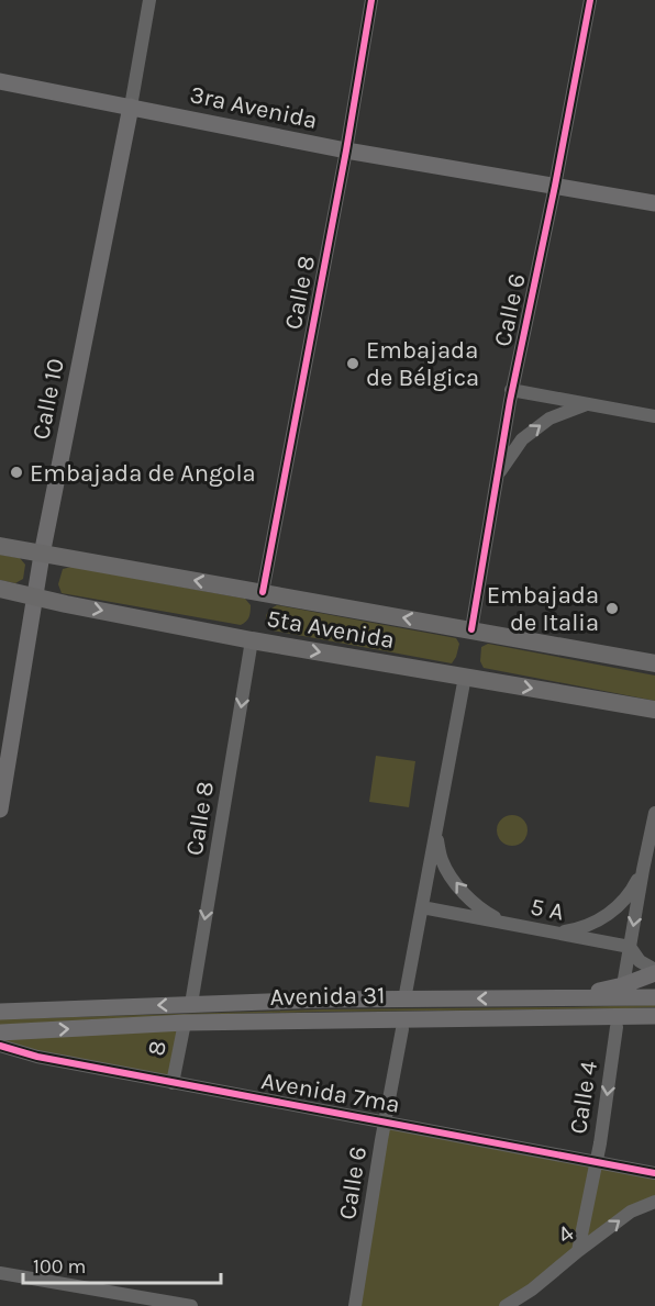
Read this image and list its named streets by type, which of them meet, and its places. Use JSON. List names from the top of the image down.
{
  "streets": {
    "highway": ["5ta Avenida"],
    "main road": ["3ra Avenida", "Calle 10", "Avenida 31"],
    "street": [
      "Calle 8",
      "Calle 6",
      "5 A",
      "8",
      "Avenida 7ma",
      "Calle 4",
      "4"
    ]
  },
  "crossings": [
    ["3ra Avenida", "Calle 8"],
    ["3ra Avenida", "Calle 6"],
    ["3ra Avenida", "Calle 10"],
    ["Calle 8", "5ta Avenida"],
    ["Calle 8", "Avenida 31"],
    ["Calle 6", "5ta Avenida"],
    ["Calle 6", "Avenida 7ma"],
    ["Calle 10", "5ta Avenida"],
    ["Avenida 31", "8"],
    ["8", "Avenida 7ma"],
    ["Avenida 7ma", "Calle 4"],
    ["Calle 4", "4"]
  ],
  "one_way": ["Calle 8", "Calle 4", "4"],
  "places": ["Embajada de Bélgica", "Embajada de Angola", "Embajada de Italia"],
  "scale_bar": "100 m"
}
